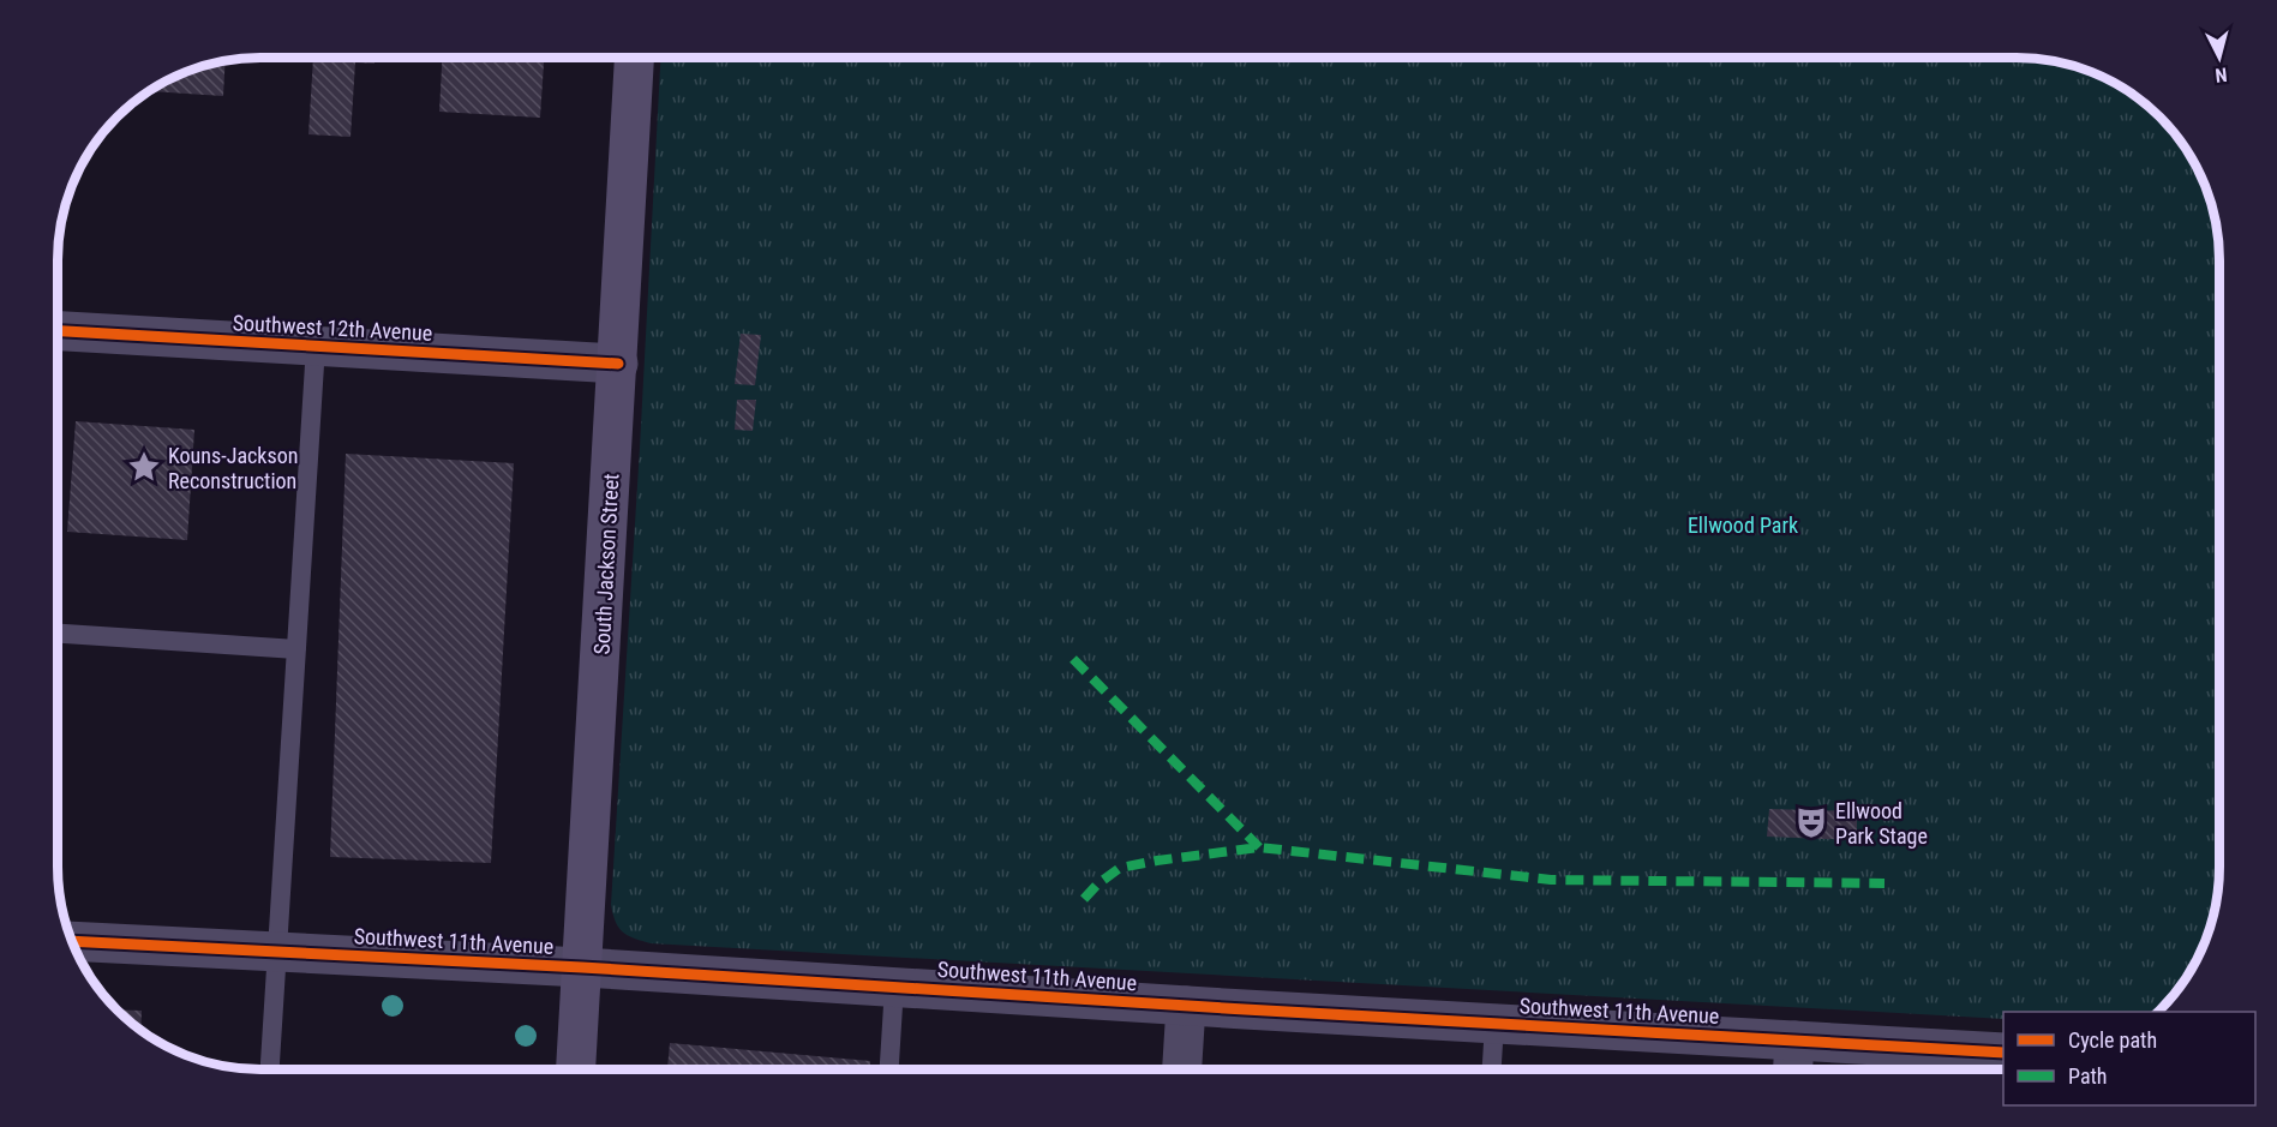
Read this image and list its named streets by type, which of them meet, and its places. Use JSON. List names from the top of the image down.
{
  "streets": {
    "main road": ["South Jackson Street"],
    "street": ["Southwest 12th Avenue", "Southwest 11th Avenue"]
  },
  "crossings": [
    ["Southwest 12th Avenue", "South Jackson Street"],
    ["South Jackson Street", "Southwest 11th Avenue"]
  ],
  "parks": ["Ellwood Park"],
  "places": {
    "place": ["Kouns-Jackson Reconstruction"],
    "theatre": ["Ellwood Park Stage"]
  },
  "legend": ["Cycle path", "Path"],
  "north": "bottom"
}
